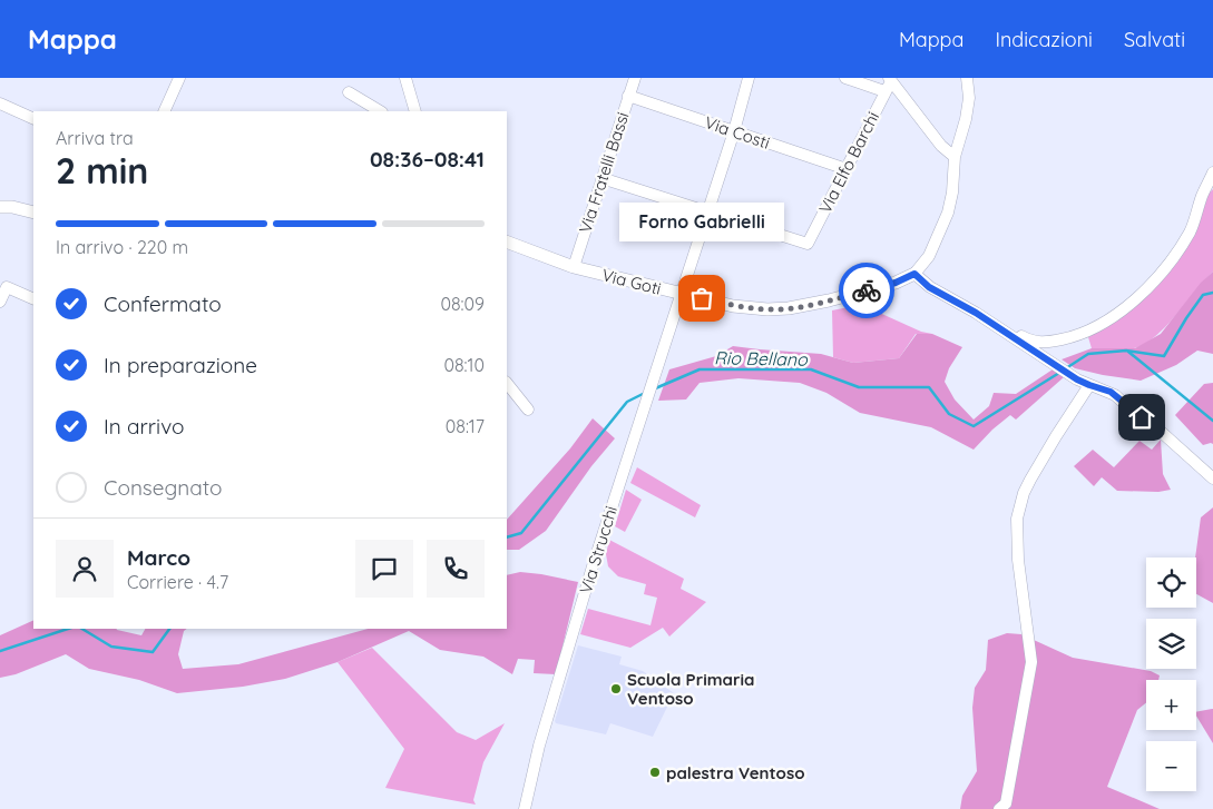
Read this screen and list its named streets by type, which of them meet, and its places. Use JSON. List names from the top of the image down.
{
  "streets": {
    "street": [
      "Via Costi",
      "Via Elfo Barchi",
      "Via Fratelli Bassi",
      "Via Goti",
      "Via Strucchi"
    ]
  },
  "crossings": [
    ["Via Costi", "Via Elfo Barchi"],
    ["Via Costi", "Via Fratelli Bassi"],
    ["Via Costi", "Via Strucchi"],
    ["Via Elfo Barchi", "Via Strucchi"],
    ["Via Fratelli Bassi", "Via Goti"],
    ["Via Goti", "Via Strucchi"]
  ],
  "water": ["Rio Bellano"],
  "places": ["Forno Gabrielli", "Scuola Primaria Ventoso", "palestra Ventoso"],
  "page": {
    "header": "Mappa",
    "nav": ["Mappa", "Indicazioni", "Salvati"],
    "heading": ["2 min", "Arriva tra", "08:36–08:41"],
    "panel": ["Marco", "Corriere · 4.7"],
    "bubble": "Forno Gabrielli",
    "bar": "In arrivo · 220 m",
    "list": [
      ["Confermato", "08:09"],
      ["In preparazione", "08:10"],
      ["In arrivo", "08:17"],
      "Consegnato"
    ],
    "map_buttons": ["+", "−"]
  }
}
